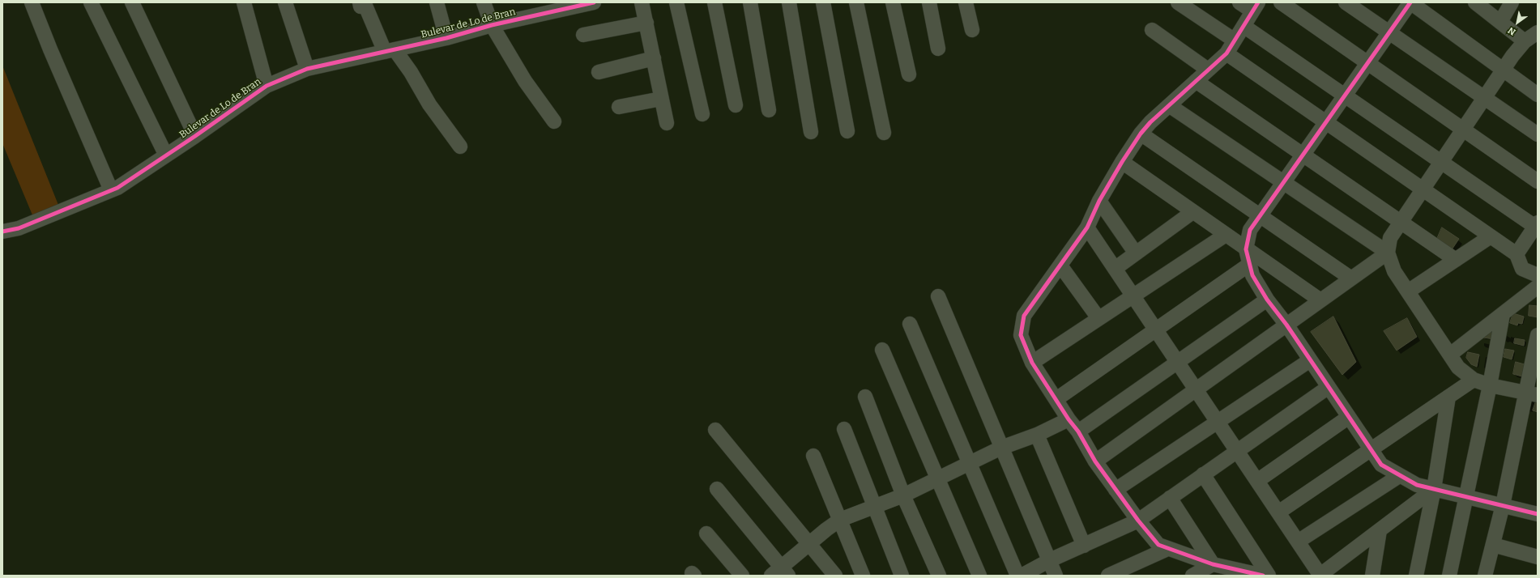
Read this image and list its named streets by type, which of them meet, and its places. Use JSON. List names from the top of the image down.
{
  "streets": {
    "street": ["Bulevar de Lo de Bran"]
  },
  "north": "bottom left"
}
